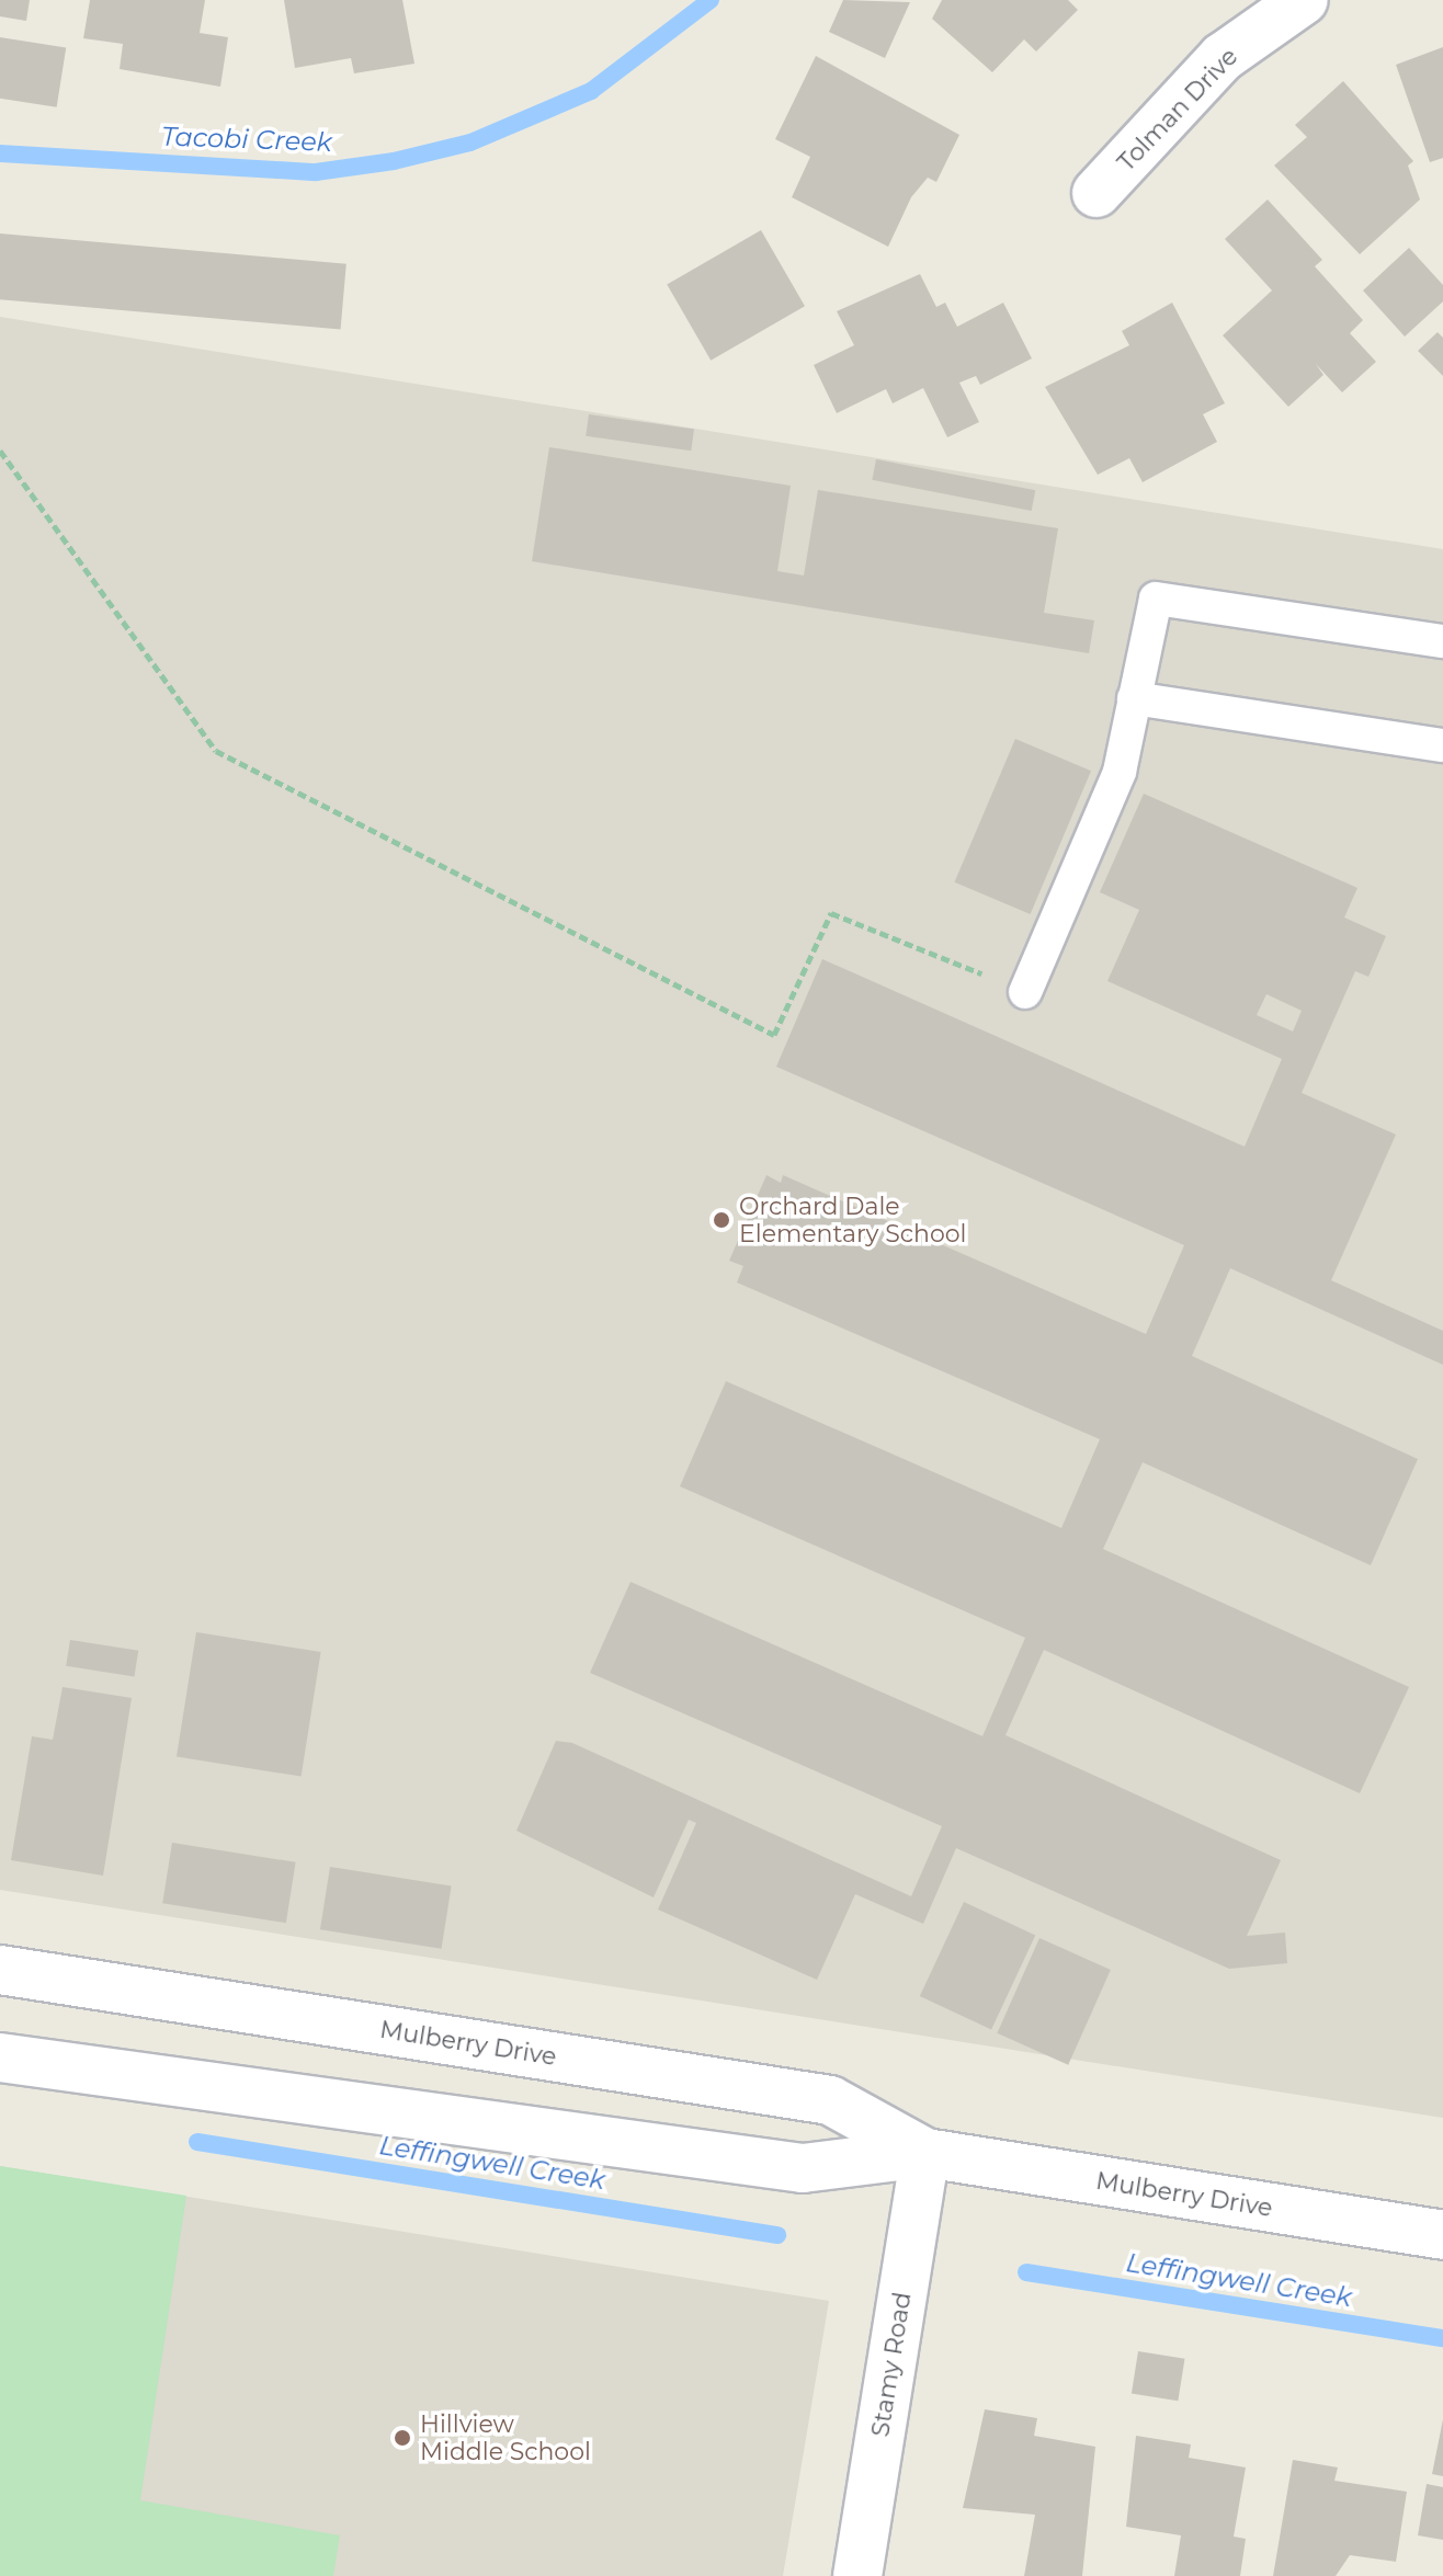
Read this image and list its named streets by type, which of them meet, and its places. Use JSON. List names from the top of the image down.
{
  "streets": {
    "street": ["Tolman Drive", "Mulberry Drive", "Stamy Road"]
  },
  "crossings": [
    ["Mulberry Drive", "Stamy Road"]
  ],
  "water": ["Tacobi Creek", "Leffingwell Creek"],
  "places": ["Orchard Dale Elementary School", "Hillview Middle School"]
}
